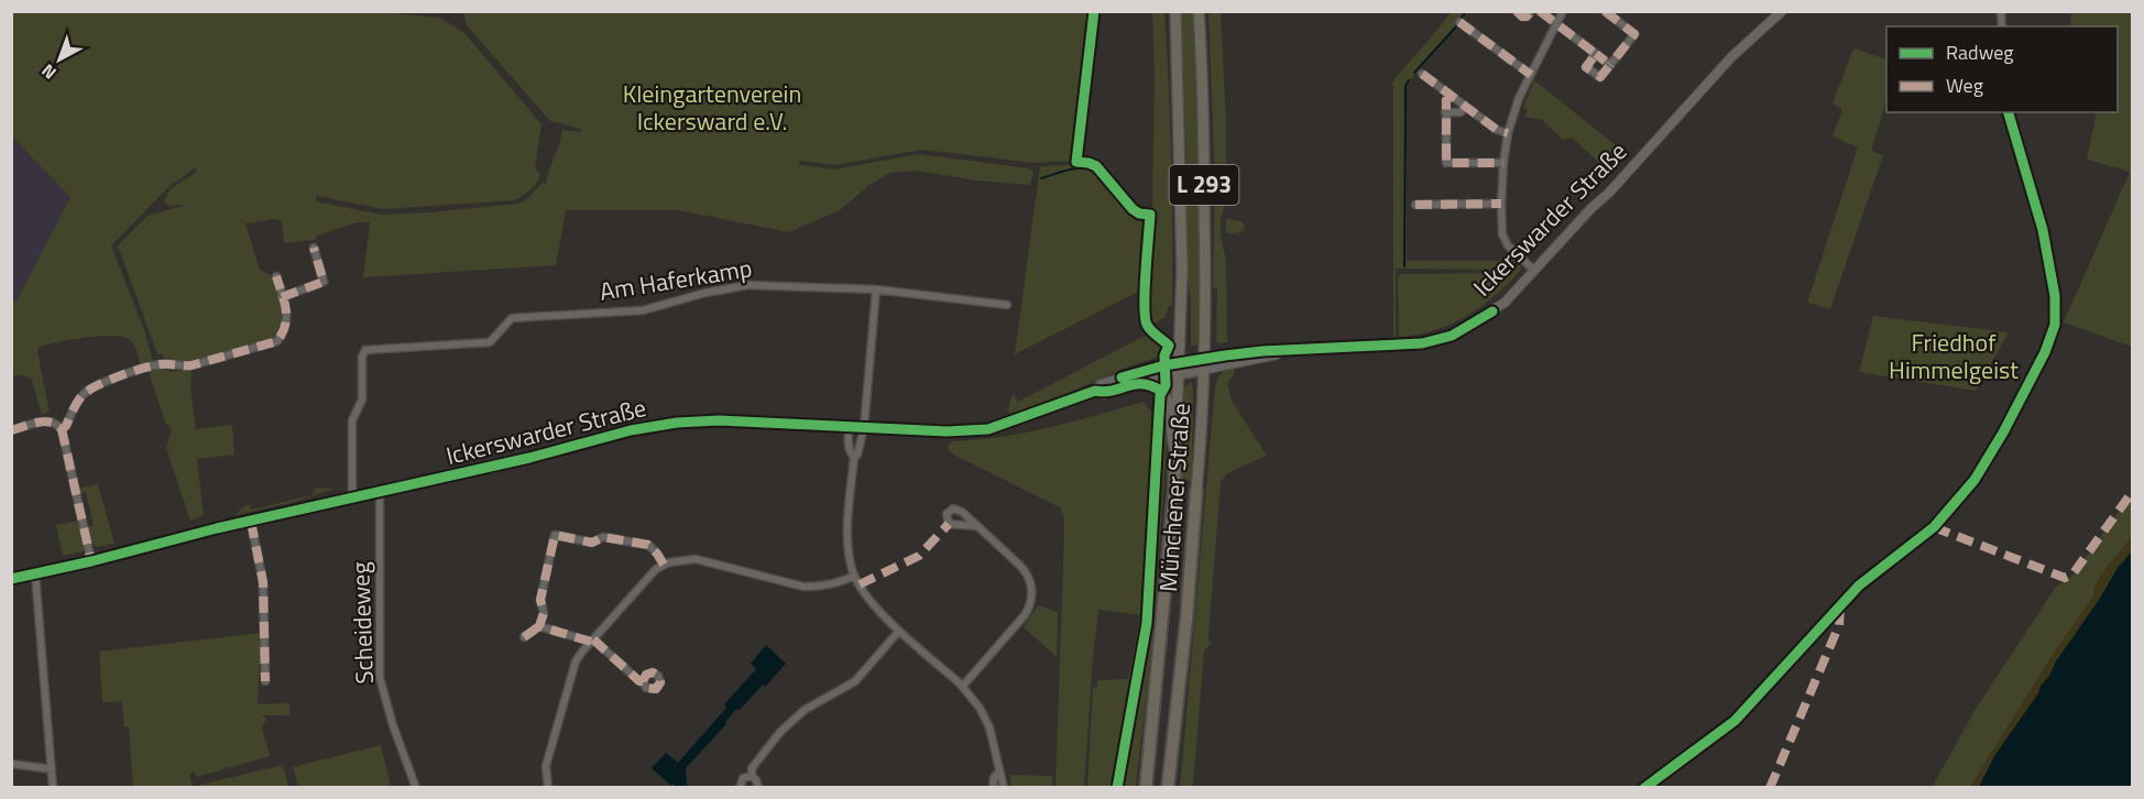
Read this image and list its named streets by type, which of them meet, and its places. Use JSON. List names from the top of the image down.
{
  "streets": {
    "highway": ["L 293", "Münchener Straße"],
    "main road": ["Ickerswarder Straße"],
    "street": ["Am Haferkamp", "Scheideweg"]
  },
  "crossings": [
    ["Ickerswarder Straße", "Am Haferkamp"],
    ["Ickerswarder Straße", "Münchener Straße"],
    ["Ickerswarder Straße", "Scheideweg"]
  ],
  "parks": ["Kleingartenverein Ickersward e.V.", "Friedhof Himmelgeist"],
  "legend": ["Radweg", "Weg"],
  "north": "bottom left"
}
